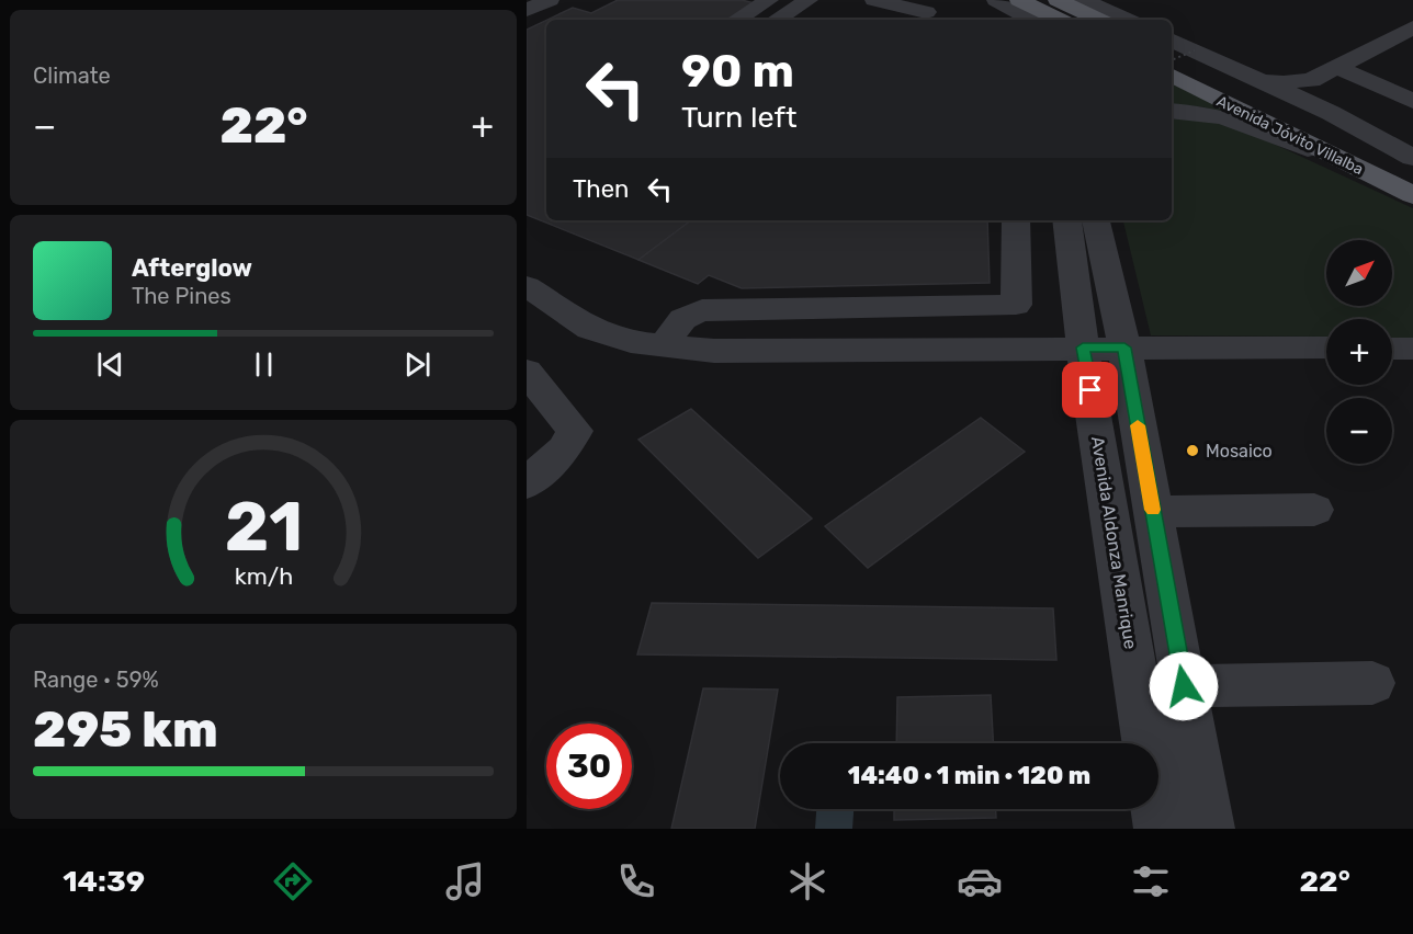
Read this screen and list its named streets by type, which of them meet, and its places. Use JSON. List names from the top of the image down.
{
  "streets": {
    "main road": ["Avenida Jóvito Villalba"],
    "street": ["Avenida Aldonza Manrique"]
  },
  "places": ["Mosaico"],
  "north": "top right",
  "page": {
    "tile": [
      "Climate",
      ["Range · 59%", "295 km"]
    ],
    "turn": ["90 m", "Turn left"],
    "heat": ["−", "22°", "+"],
    "then": "Then",
    "map_buttons": ["+", "−"],
    "song": ["Afterglow", "The Pines"],
    "limit": "30",
    "trip": "14:40 · 1 min · 120 m",
    "tabs": ["14:39", "22°"],
    "gauge": ["21", "km/h"]
  }
}
